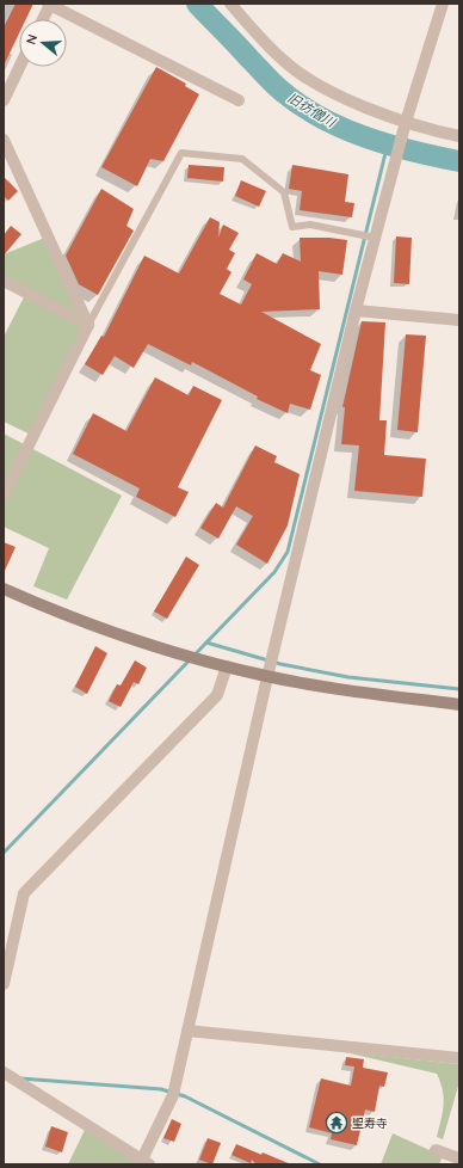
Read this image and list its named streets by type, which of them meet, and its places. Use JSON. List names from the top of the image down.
{
  "water": ["旧彷僧川"],
  "places": {
    "temple": ["聖寿寺"]
  },
  "north": "left"
}
